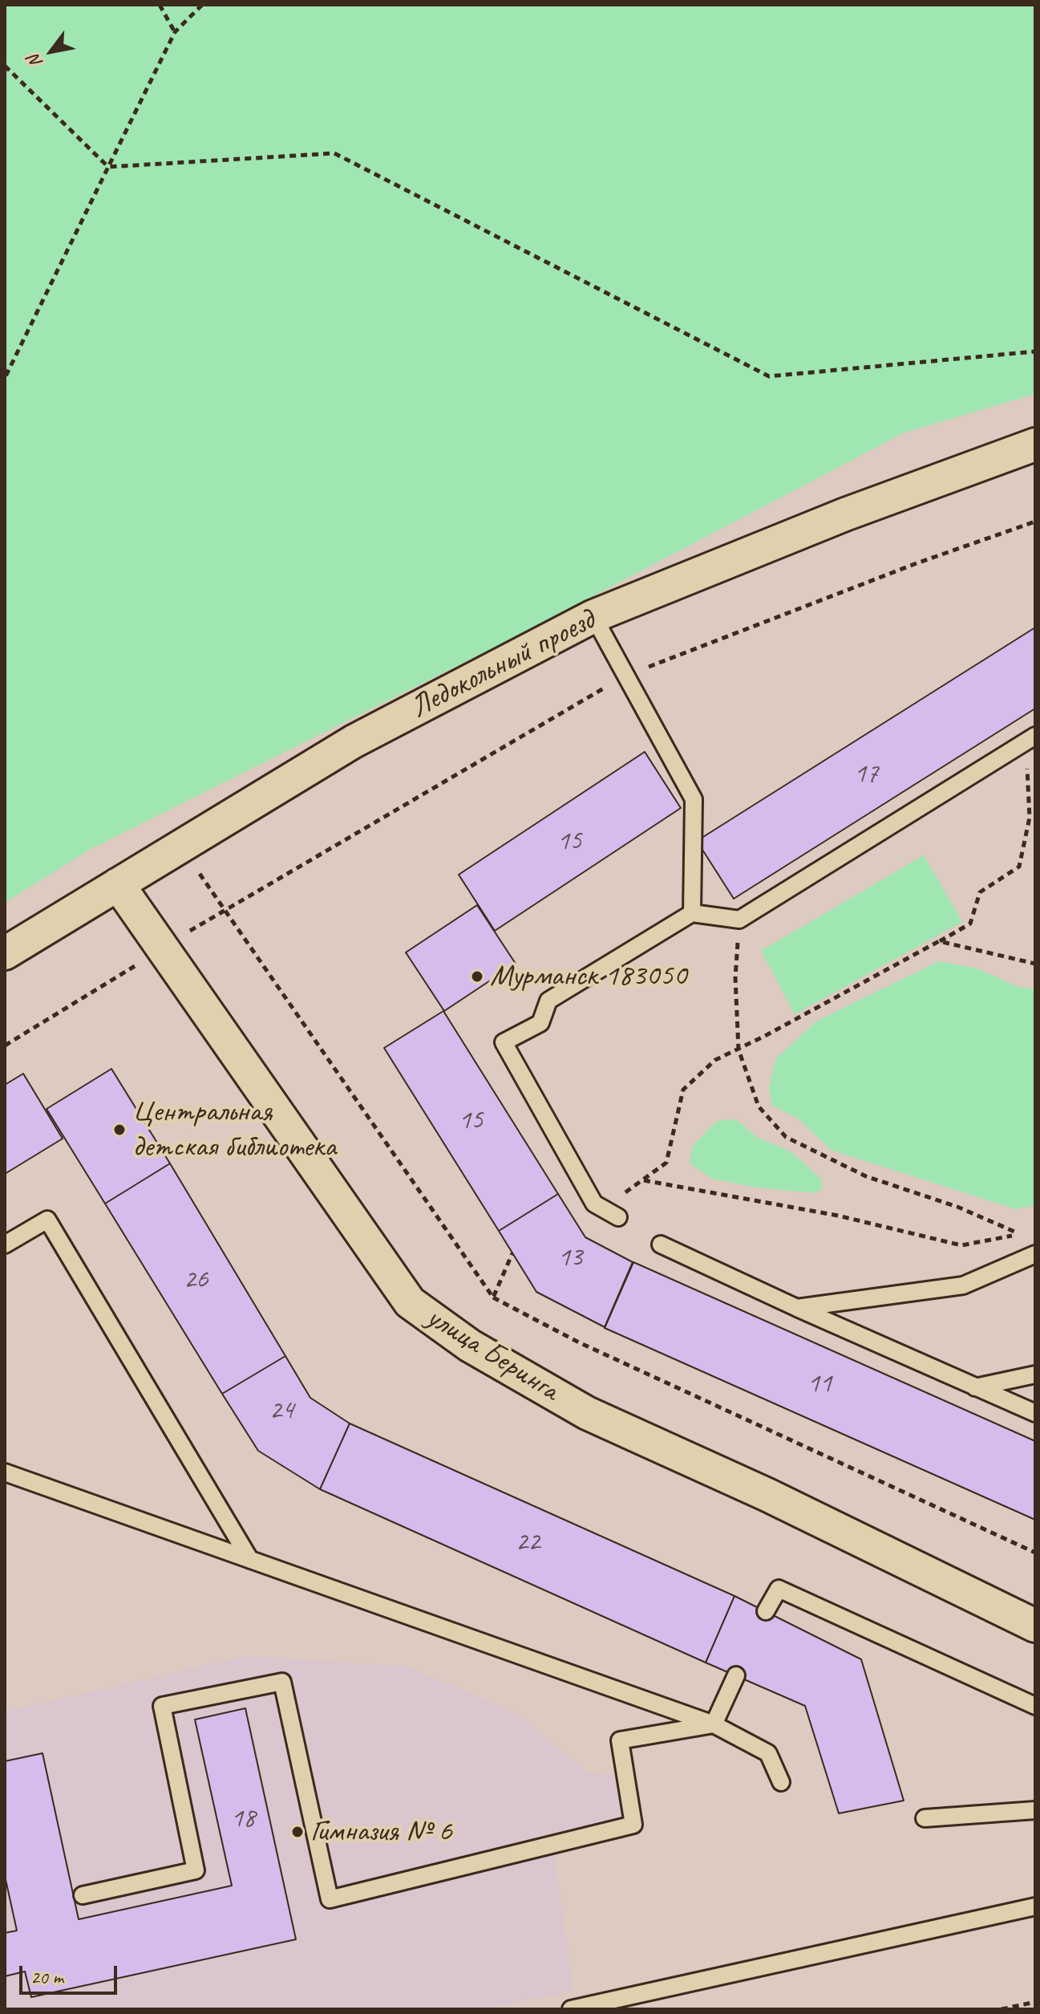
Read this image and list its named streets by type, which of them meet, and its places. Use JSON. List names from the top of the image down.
{
  "streets": {
    "street": ["Ледокольный проезд", "улица Беринга"]
  },
  "crossings": [
    ["Ледокольный проезд", "улица Беринга"]
  ],
  "places": ["Мурманск 183050", "Центральная детская библиотека", "Гимназия № 6"],
  "house_numbers": [
    "17",
    "15",
    "15",
    "13",
    "26",
    "11",
    "24",
    "22",
    "18"
  ],
  "scale_bar": "20 m",
  "north": "bottom left"
}
